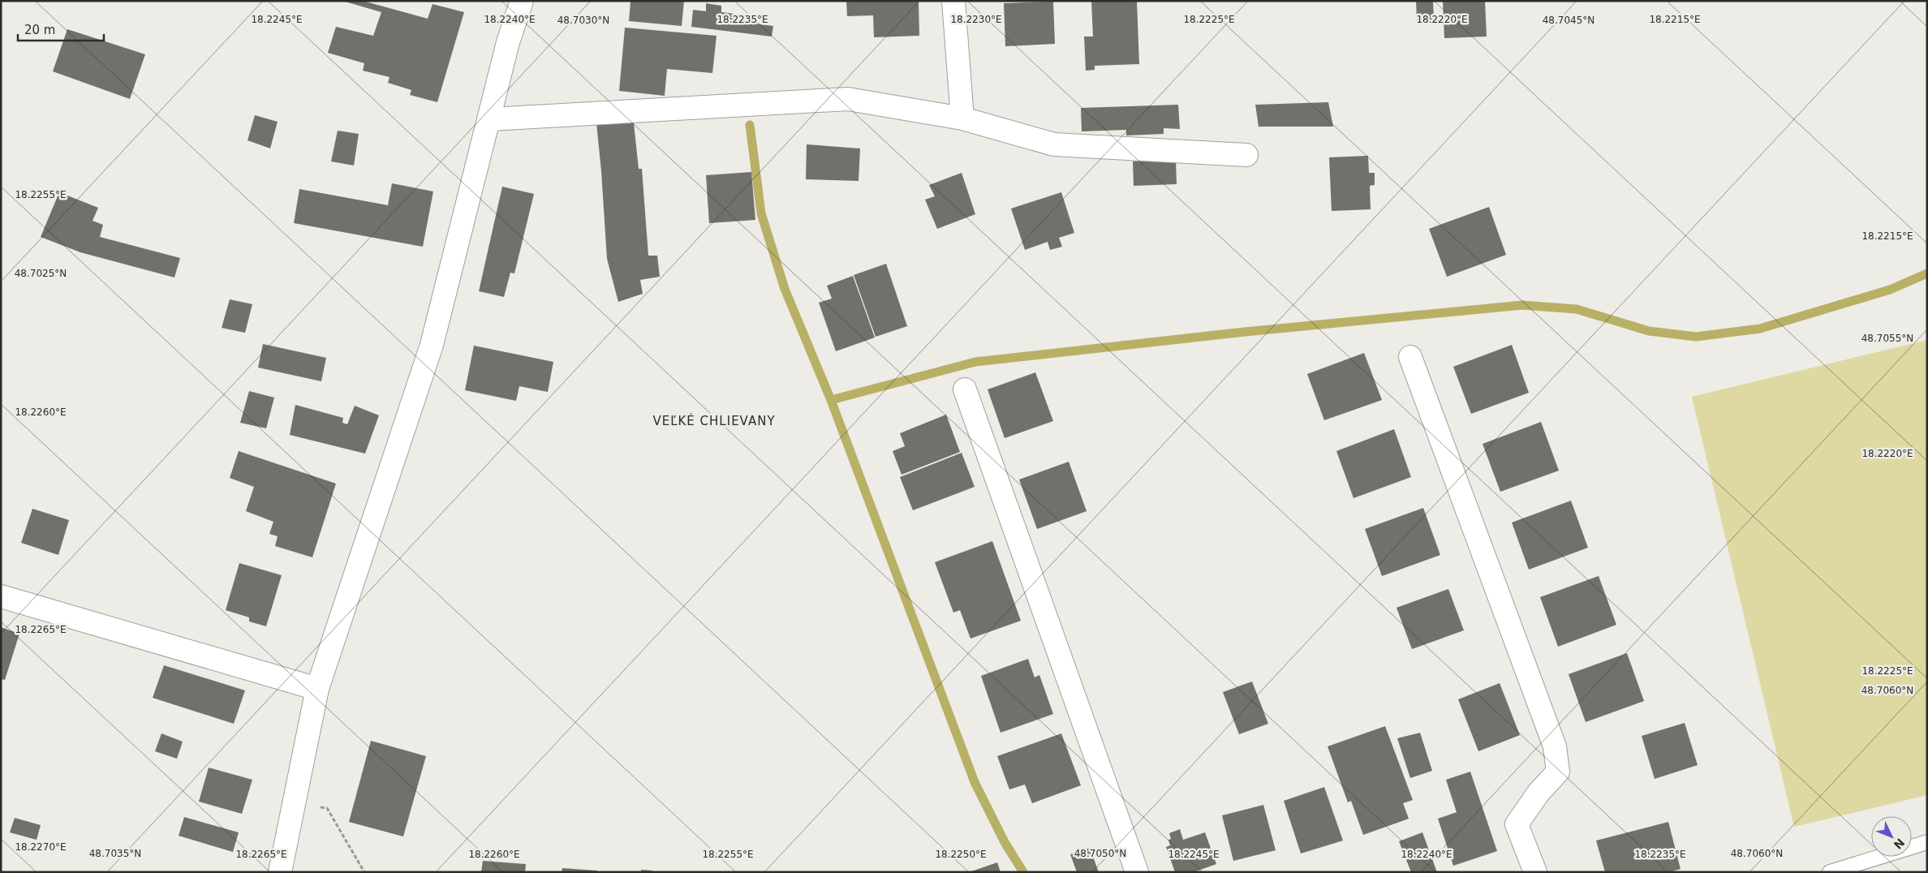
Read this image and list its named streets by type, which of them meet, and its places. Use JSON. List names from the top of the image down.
{
  "districts": ["VEĽKÉ CHLIEVANY"],
  "scale_bar": "20 m",
  "north": "bottom right",
  "coordinates": [
    "18.2215°E",
    "18.2240°E",
    "18.2235°E",
    "18.2225°E",
    "18.2220°E",
    "18.2245°E",
    "18.2230°E",
    "48.7030°N",
    "48.7045°N",
    "18.2255°E",
    "48.7025°N",
    "48.7055°N",
    "18.2260°E",
    "18.2265°E",
    "48.7060°N",
    "18.2270°E",
    "48.7035°N",
    "48.7050°N",
    "18.2250°E"
  ]
}
